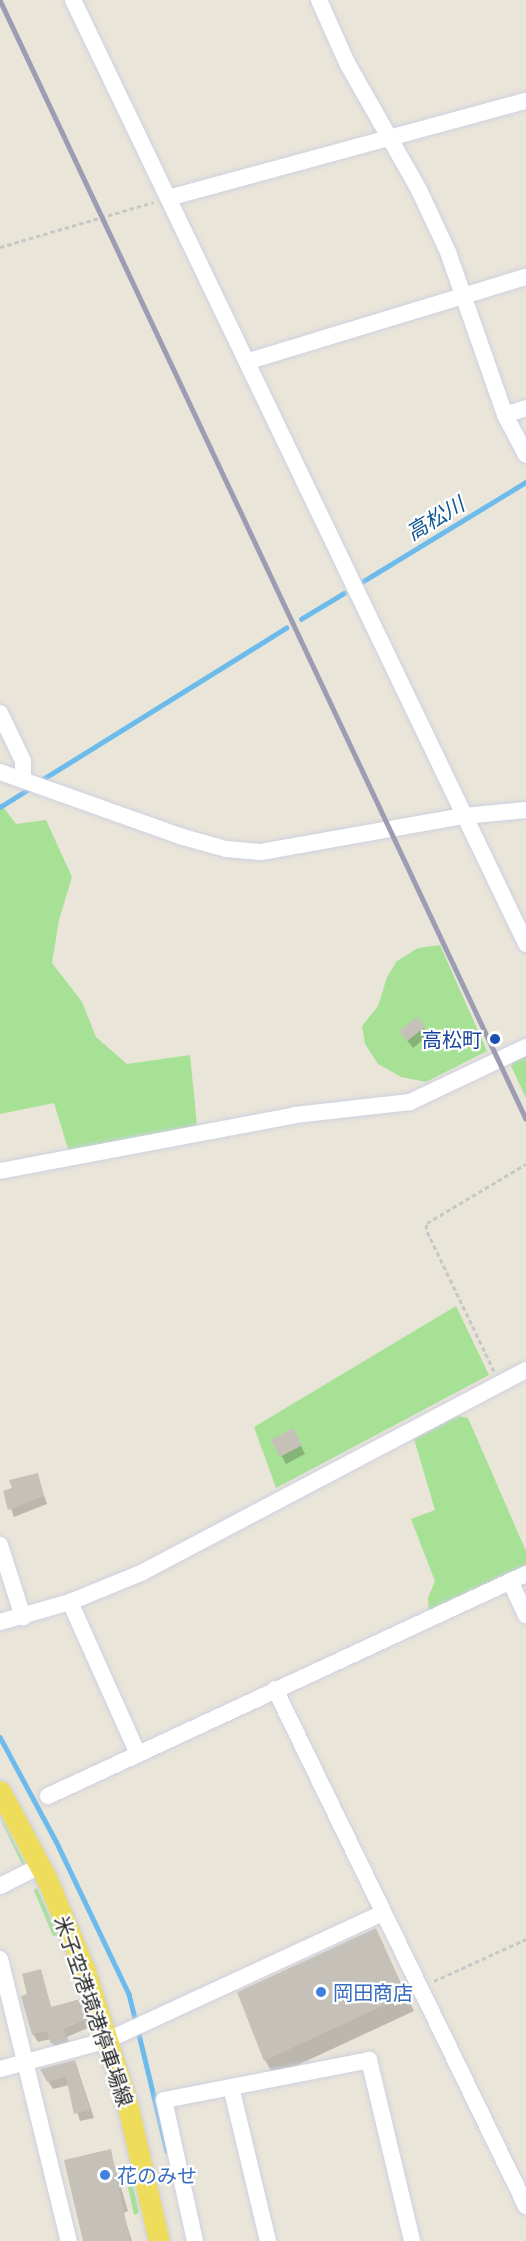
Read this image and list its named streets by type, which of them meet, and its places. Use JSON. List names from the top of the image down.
{
  "streets": {
    "main road": ["米子空港境港停車場線"]
  },
  "water": ["高松川"],
  "places": ["高松町", "岡田商店", "花のみせ"]
}
